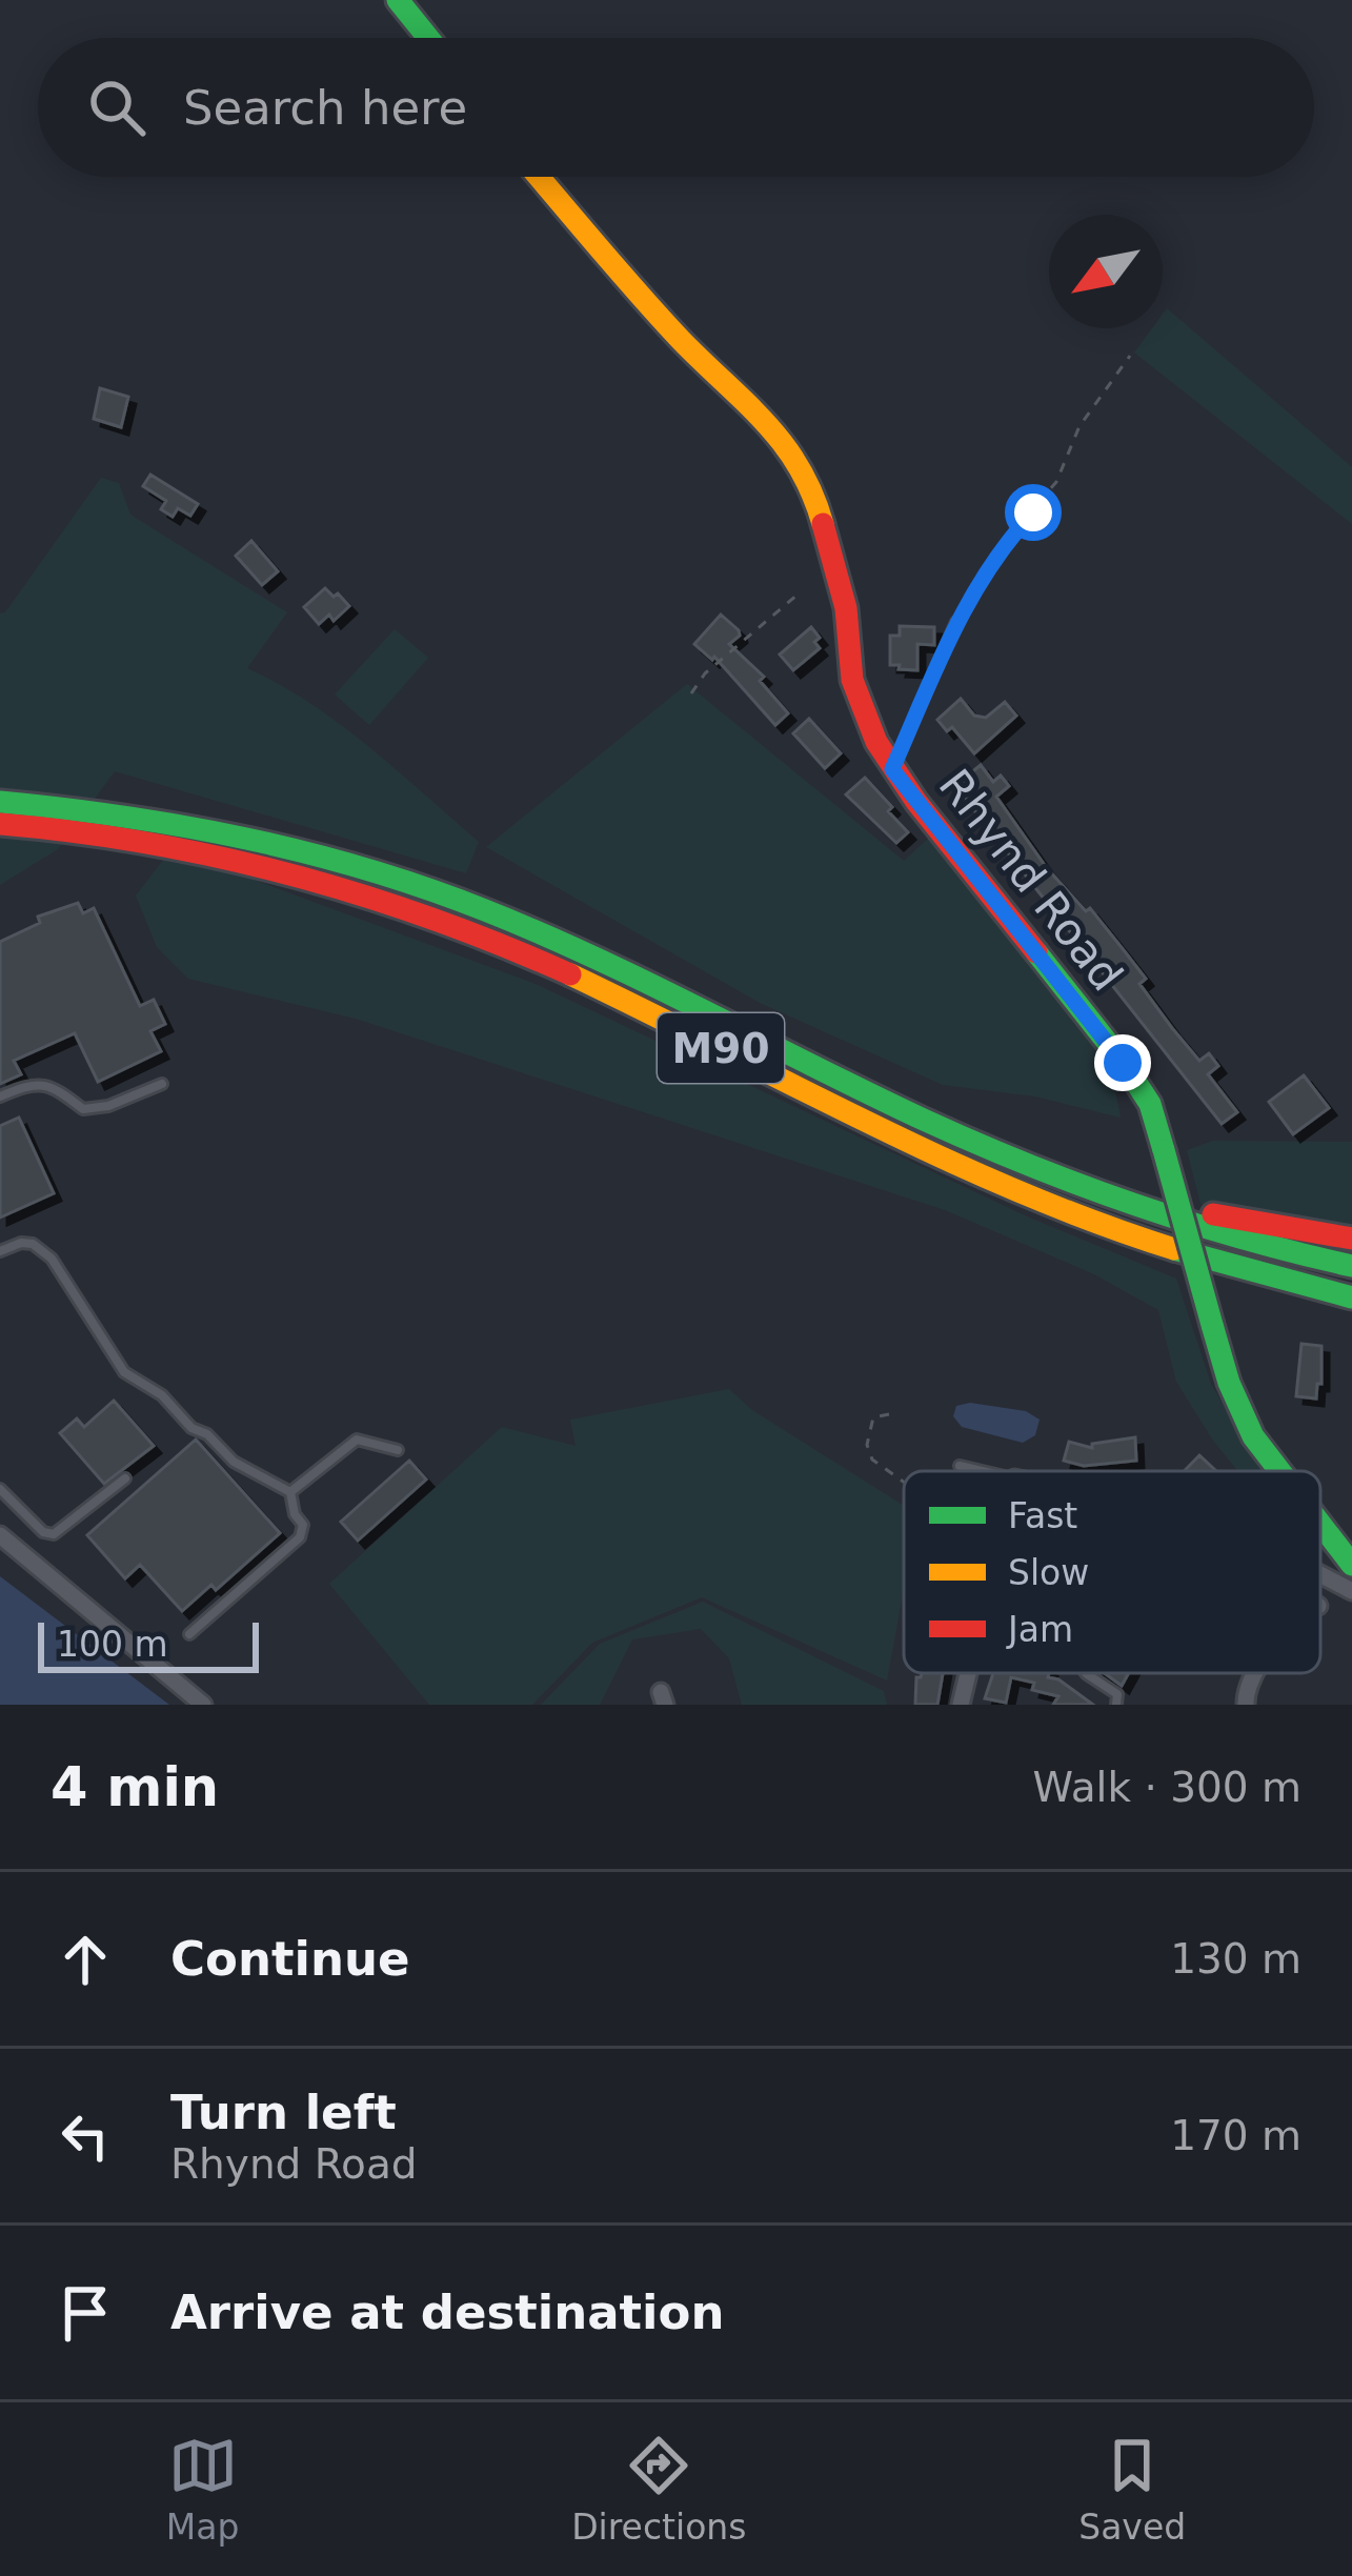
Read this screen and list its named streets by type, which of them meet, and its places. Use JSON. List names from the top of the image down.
{
  "streets": {
    "main road": ["Rhynd Road", "M90"]
  },
  "legend": ["Fast", "Slow", "Jam"],
  "scale_bar": "100 m",
  "north": "bottom left",
  "page": {
    "search": "Search here",
    "scale": "100 m",
    "heading": ["4 min", "Walk · 300 m"],
    "list": [
      ["Continue", "130 m"],
      ["Turn left", "Rhynd Road", "170 m"],
      "Arrive at destination"
    ],
    "nav": ["Map", "Directions", "Saved"]
  }
}
